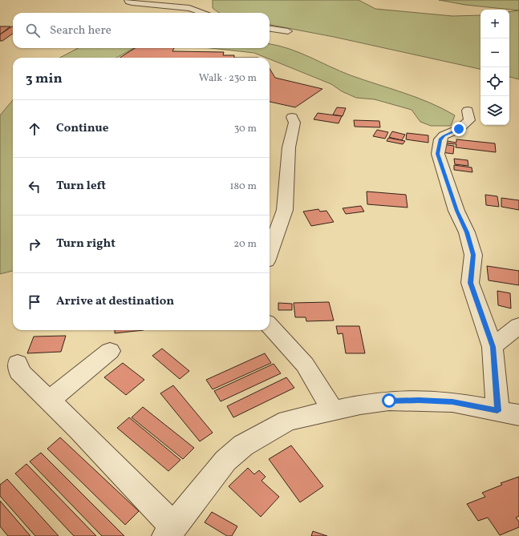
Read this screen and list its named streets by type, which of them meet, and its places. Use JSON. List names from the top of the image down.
{
  "page": {
    "map_buttons": ["+", "−"],
    "search": "Search here",
    "heading": ["3 min", "Walk · 230 m"],
    "list": [
      ["Continue", "30 m"],
      ["Turn left", "180 m"],
      ["Turn right", "20 m"],
      "Arrive at destination"
    ]
  }
}
